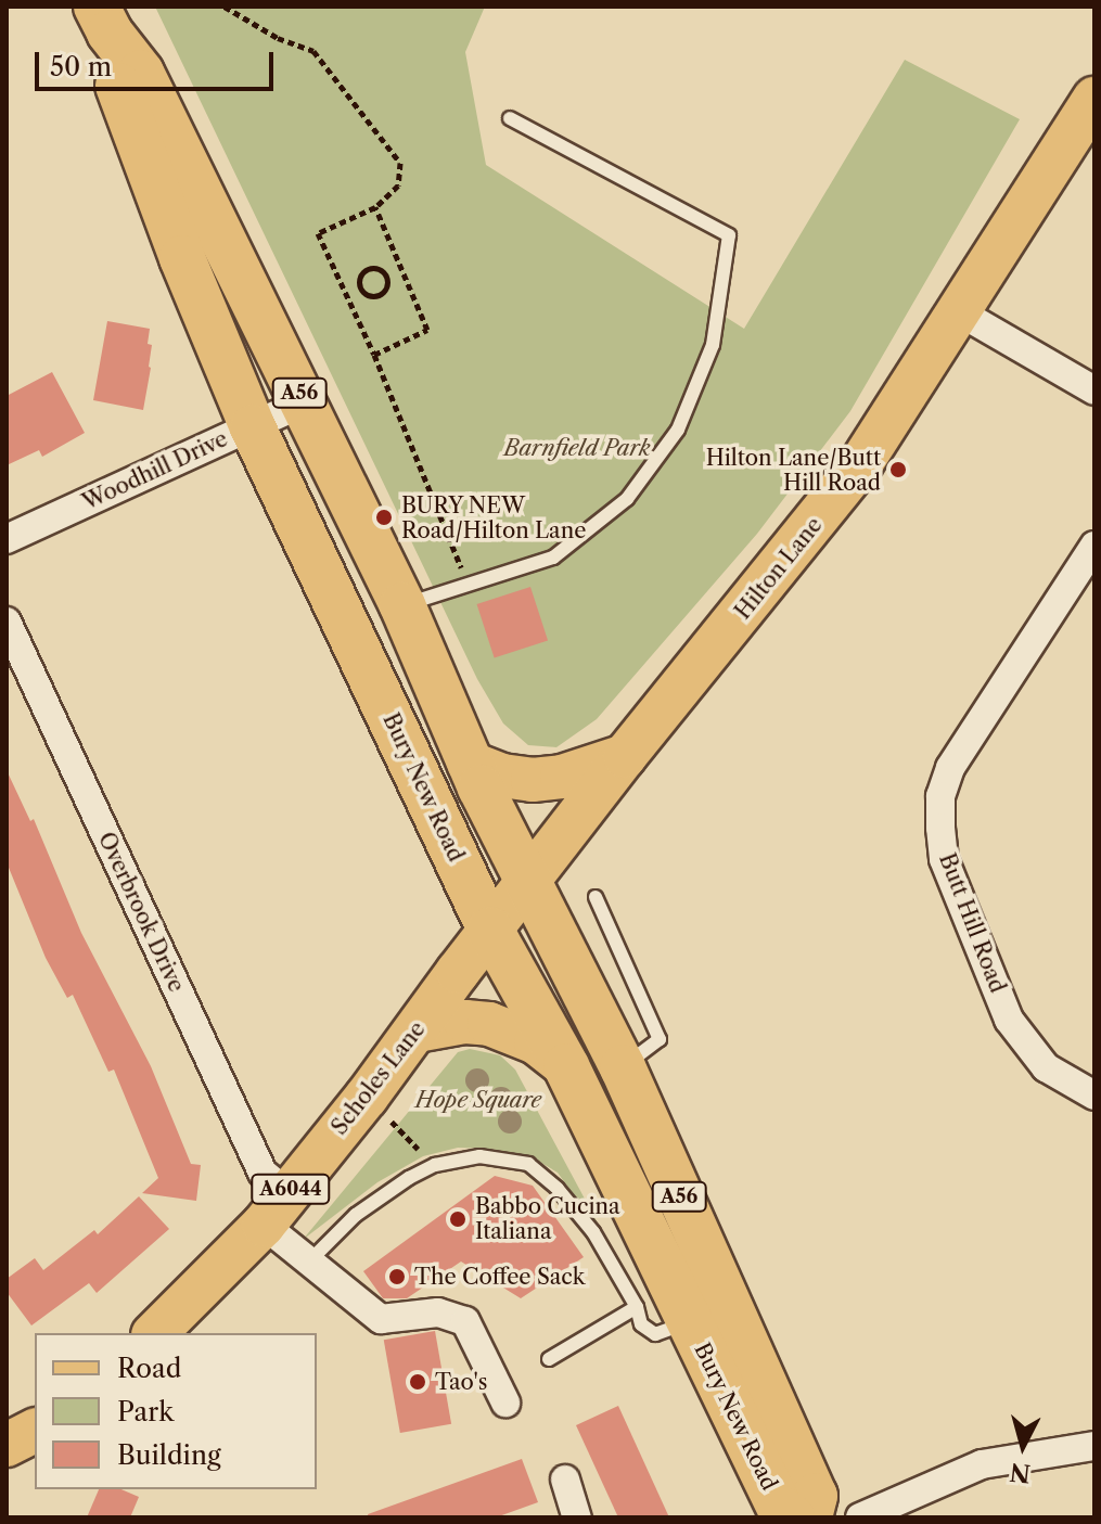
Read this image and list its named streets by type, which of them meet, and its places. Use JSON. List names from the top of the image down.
{
  "streets": {
    "highway": ["A56", "Bury New Road"],
    "main road": ["Hilton Lane", "Scholes Lane", "A6044"],
    "street": ["Woodhill Drive", "Overbrook Drive", "Butt Hill Road"]
  },
  "crossings": [
    ["Woodhill Drive", "Bury New Road"],
    ["Hilton Lane", "Bury New Road"],
    ["Hilton Lane", "Scholes Lane"],
    ["Bury New Road", "Scholes Lane"],
    ["Overbrook Drive", "Scholes Lane"]
  ],
  "parks": ["Barnfield Park", "Hope Square"],
  "places": [
    "Hilton Lane/Butt Hill Road",
    "BURY NEW Road/Hilton Lane",
    "Babbo Cucina Italiana",
    "The Coffee Sack",
    "Tao's"
  ],
  "legend": ["Road", "Park", "Building"],
  "scale_bar": "50 m",
  "north": "bottom"
}
